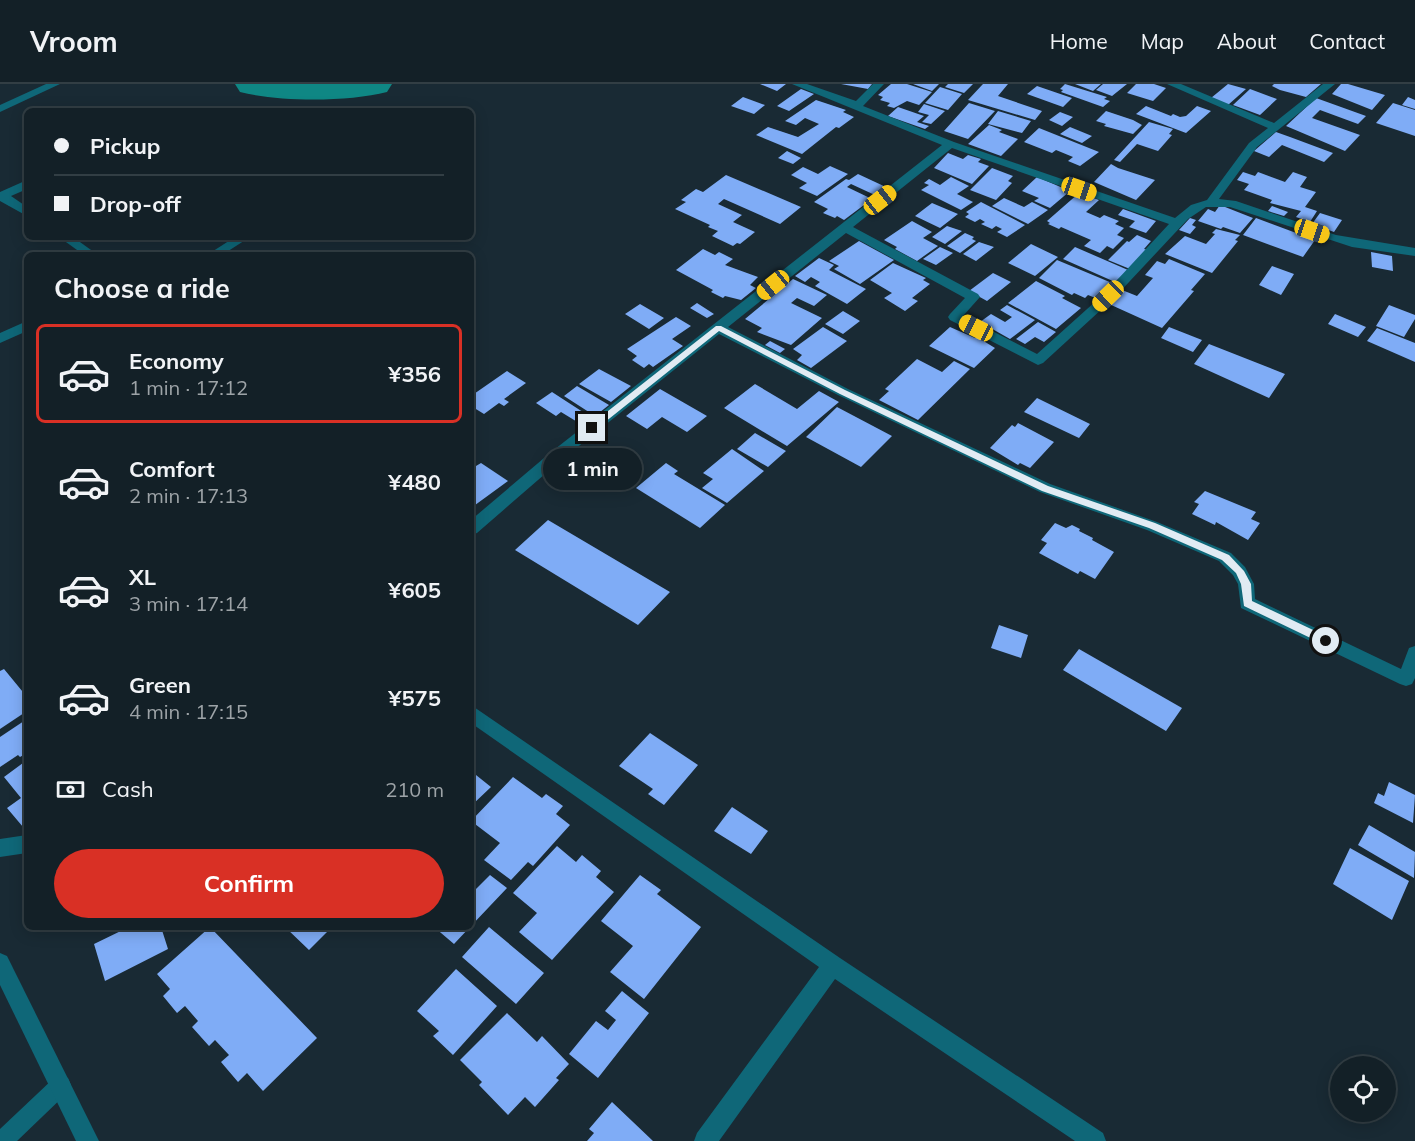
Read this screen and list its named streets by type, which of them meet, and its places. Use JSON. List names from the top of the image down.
{
  "page": {
    "header": "Vroom",
    "nav": [
      "Home",
      "Map",
      "About",
      "Contact"
    ],
    "banner": ["Pickup", "Drop-off"],
    "heading": "Choose a ride",
    "list": [
      {
        "name": "Economy",
        "note": "1 min · 17:12",
        "value": "¥356"
      },
      {
        "name": "Comfort",
        "note": "2 min · 17:13",
        "value": "¥480"
      },
      {
        "name": "XL",
        "note": "3 min · 17:14",
        "value": "¥605"
      },
      {
        "name": "Green",
        "note": "4 min · 17:15",
        "value": "¥575"
      }
    ],
    "bubble": "1 min",
    "pay": ["Cash", "210 m"],
    "buttons": "Confirm"
  }
}
